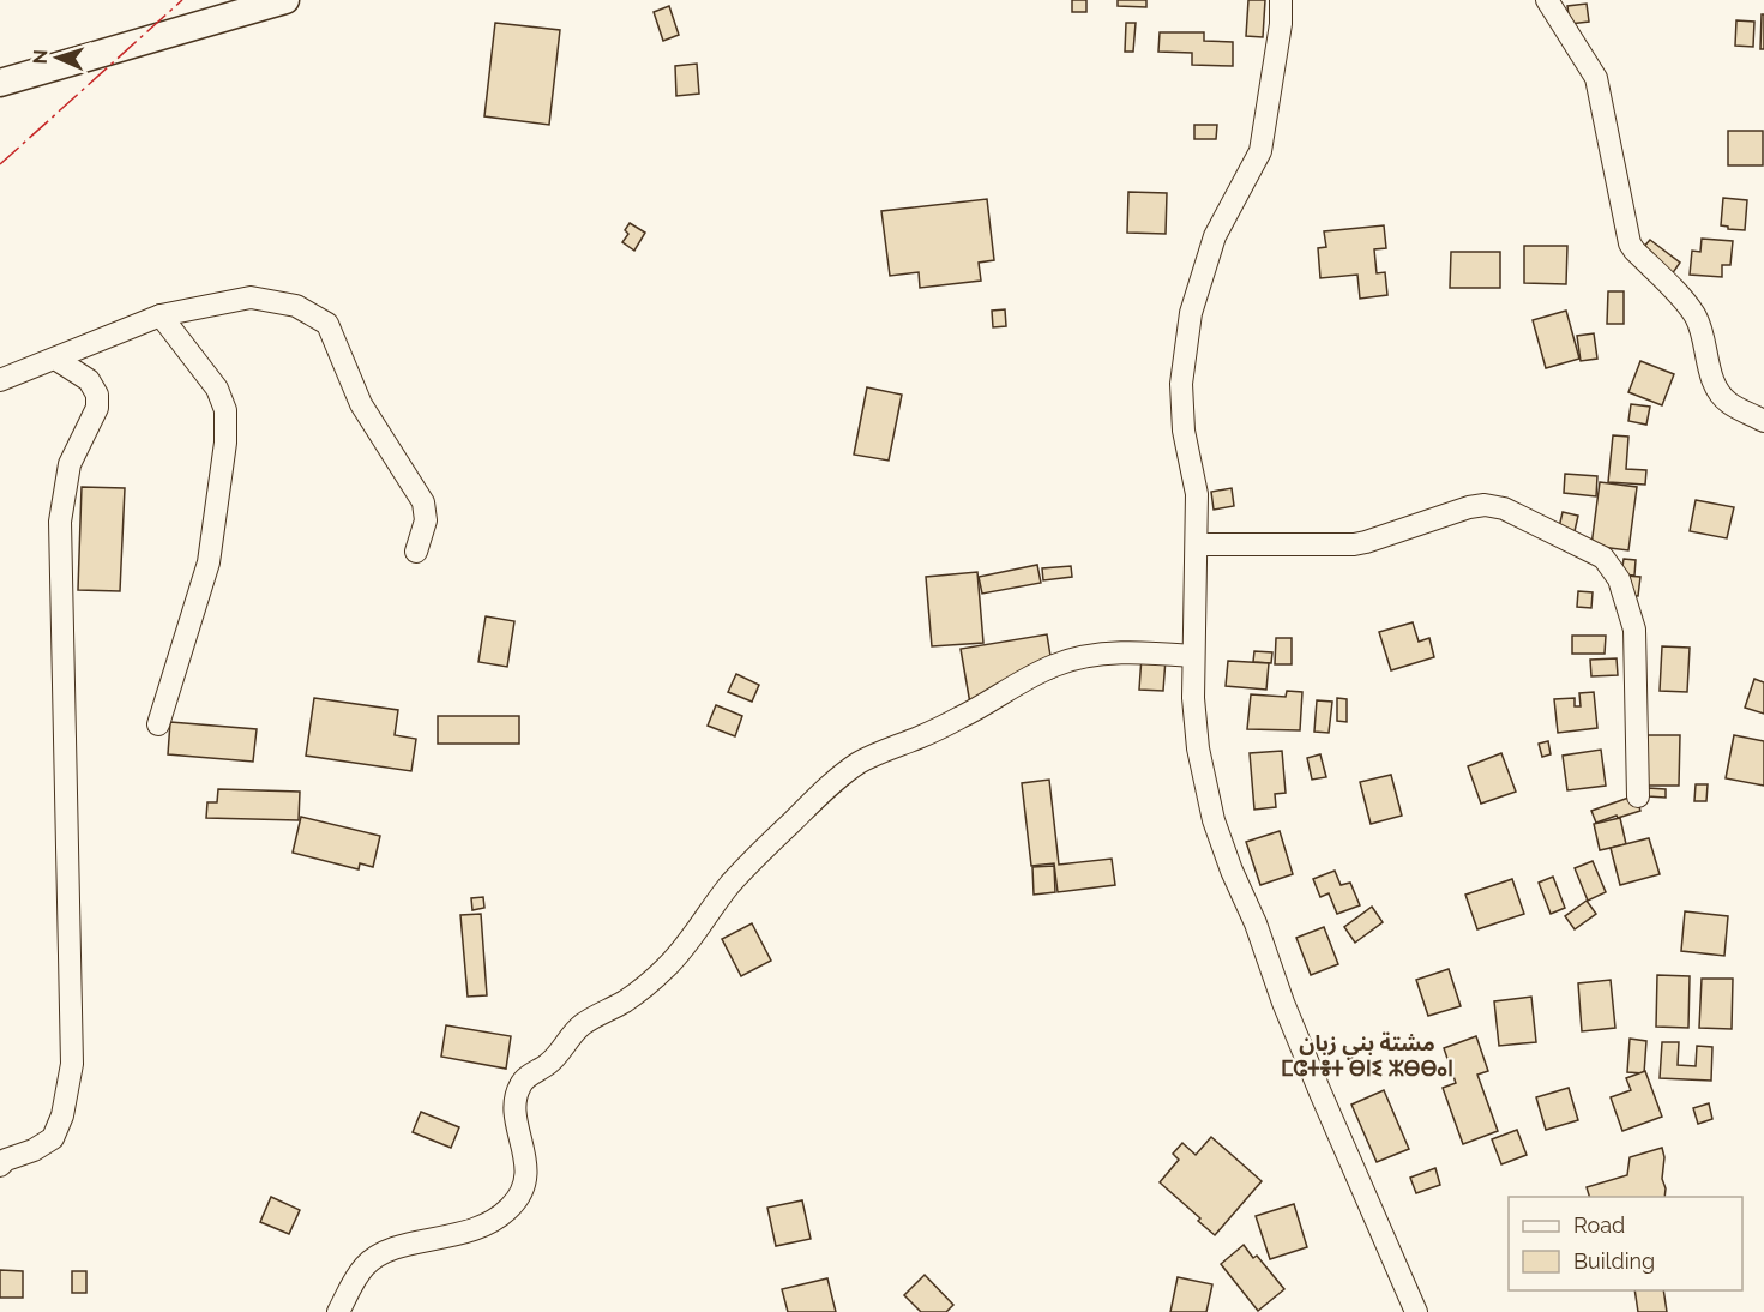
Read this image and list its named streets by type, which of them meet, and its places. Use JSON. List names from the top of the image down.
{
  "districts": ["مشتة بني زبان ⵎⵛⵜⴻⵜ ⴱⵏⵉ ⵣⴱⴱⴰⵏ"],
  "legend": ["Road", "Building"],
  "north": "left"
}
